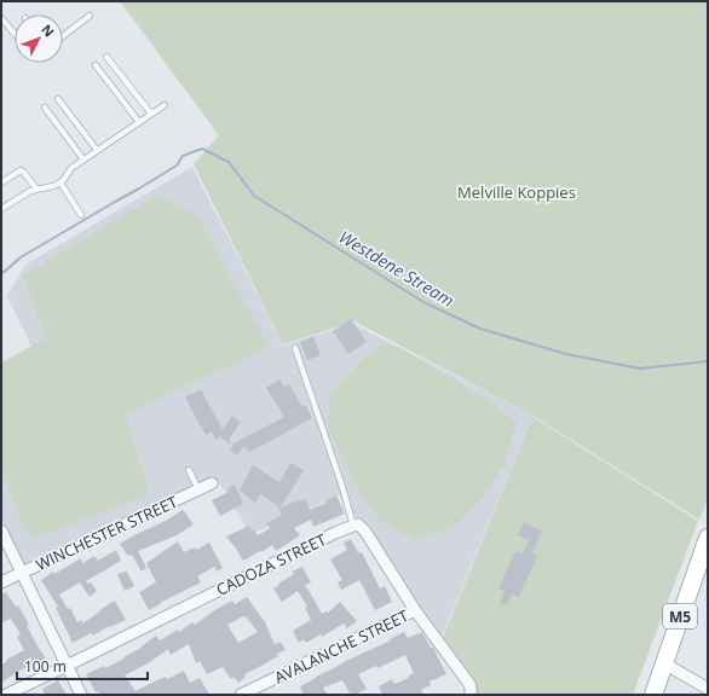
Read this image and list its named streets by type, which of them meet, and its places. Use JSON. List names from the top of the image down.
{
  "streets": {
    "main road": ["M5"],
    "street": ["WINCHESTER STREET", "CADOZA STREET", "AVALANCHE STREET"]
  },
  "water": ["Westdene Stream"],
  "parks": ["Melville Koppies"],
  "scale_bar": "100 m",
  "north": "top right"
}
